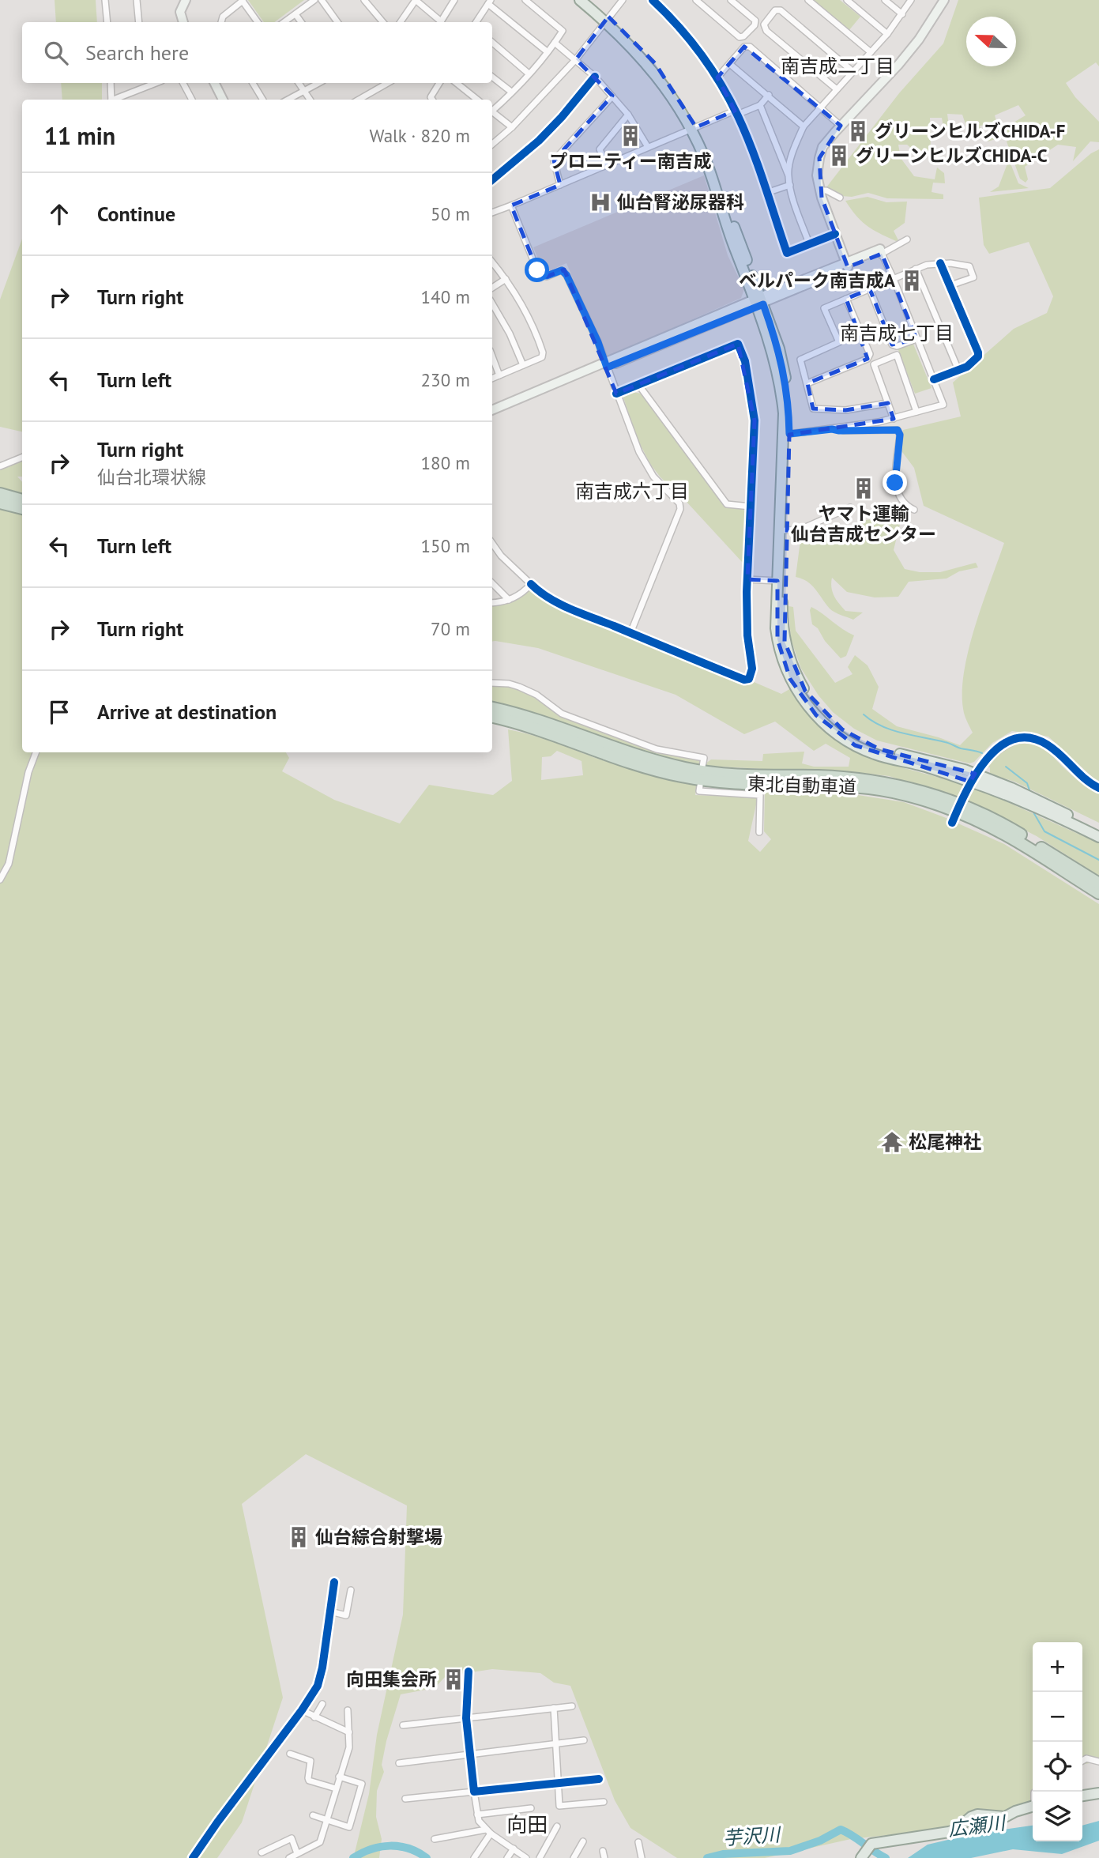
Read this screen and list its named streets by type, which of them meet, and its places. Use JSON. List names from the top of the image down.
{
  "streets": {
    "highway": ["東北自動車道"]
  },
  "districts": [
    "南吉成二丁目",
    "南吉成七丁目",
    "南吉成六丁目",
    "向田"
  ],
  "water": ["広瀬川", "芋沢川"],
  "places": {
    "building": [
      "グリーンヒルズCHIDA-F",
      "プロニティー南吉成",
      "グリーンヒルズCHIDA-C",
      "ベルパーク南吉成A",
      "ヤマト運輸 仙台吉成センター",
      "仙台綜合射撃場",
      "向田集会所"
    ],
    "hospital": ["仙台腎泌尿器科"],
    "temple": ["松尾神社"]
  },
  "north": "left",
  "page": {
    "search": "Search here",
    "heading": ["11 min", "Walk · 820 m"],
    "list": [
      ["Continue", "50 m"],
      ["Turn right", "140 m"],
      ["Turn left", "230 m"],
      ["Turn right", "仙台北環状線", "180 m"],
      ["Turn left", "150 m"],
      ["Turn right", "70 m"],
      "Arrive at destination"
    ],
    "map_buttons": ["+", "−"]
  }
}
